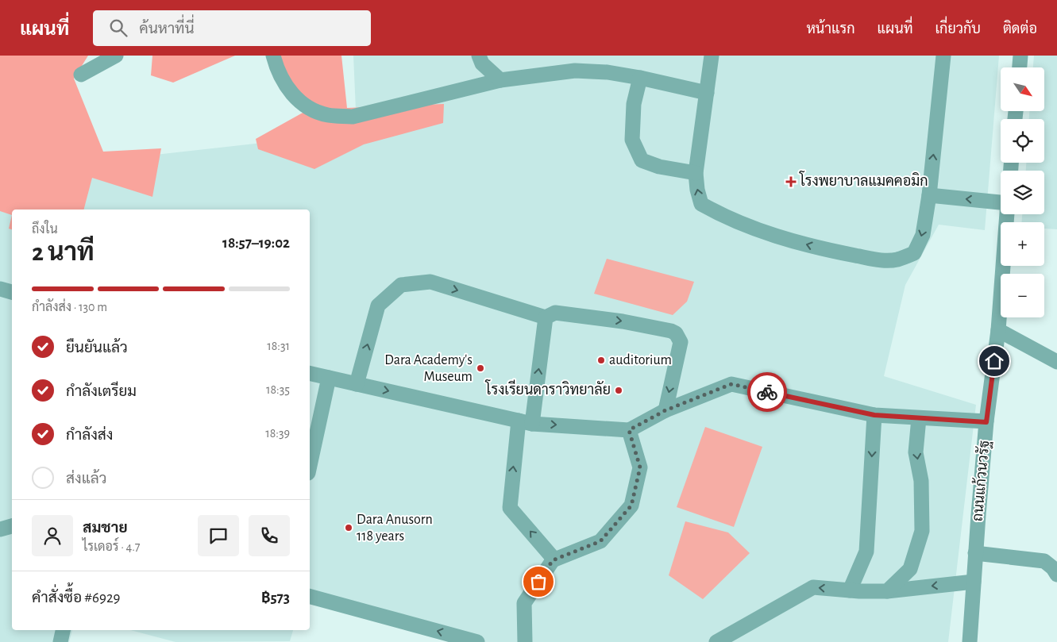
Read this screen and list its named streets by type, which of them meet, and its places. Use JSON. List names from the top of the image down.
{
  "streets": {
    "street": ["ถนนแก้วนวรัฐ"]
  },
  "places": {
    "health": ["โรงพยาบาลแมคคอมิก"],
    "other": [
      "auditorium",
      "Dara Academy's Museum",
      "โรงเรียนดาราวิทยาลัย",
      "Dara Anusorn 118 years"
    ]
  },
  "north": "bottom right",
  "page": {
    "header": "แผนที่",
    "search": "ค้นหาที่นี่",
    "nav": [
      "หน้าแรก",
      "แผนที่",
      "เกี่ยวกับ",
      "ติดต่อ"
    ],
    "map_buttons": ["+", "−"],
    "heading": ["2 นาที", "ถึงใน", "18:57–19:02"],
    "panel": [
      "สมชาย",
      "ไรเดอร์ · 4.7",
      "คำสั่งซื้อ #6929",
      "฿573"
    ],
    "bar": "กำลังส่ง · 130 m",
    "list": [
      ["ยืนยันแล้ว", "18:31"],
      ["กำลังเตรียม", "18:35"],
      ["กำลังส่ง", "18:39"],
      "ส่งแล้ว"
    ]
  }
}
